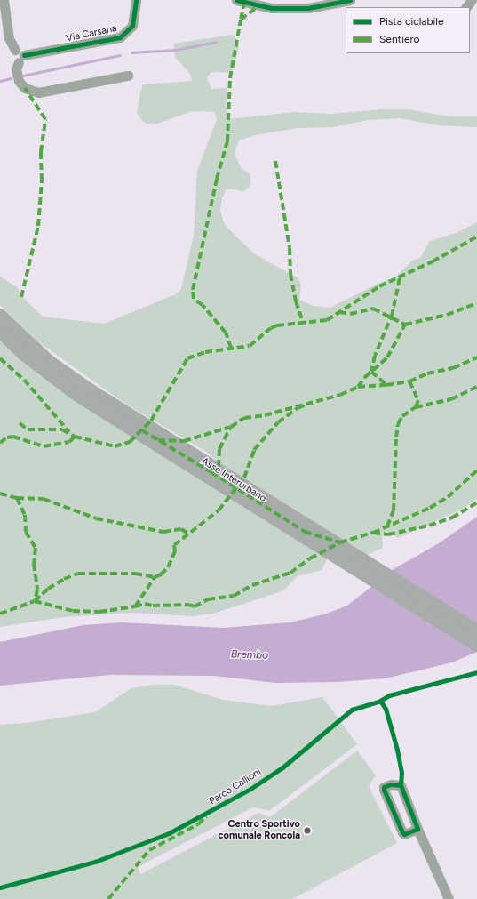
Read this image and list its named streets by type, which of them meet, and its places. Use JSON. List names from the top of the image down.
{
  "streets": {
    "highway": ["Asse Interurbano"],
    "street": ["Via Carsana"],
    "cycle path": ["Parco Callioni"]
  },
  "water": ["Brembo"],
  "places": ["Centro Sportivo comunale Roncola"],
  "legend": ["Pista ciclabile", "Sentiero"]
}
